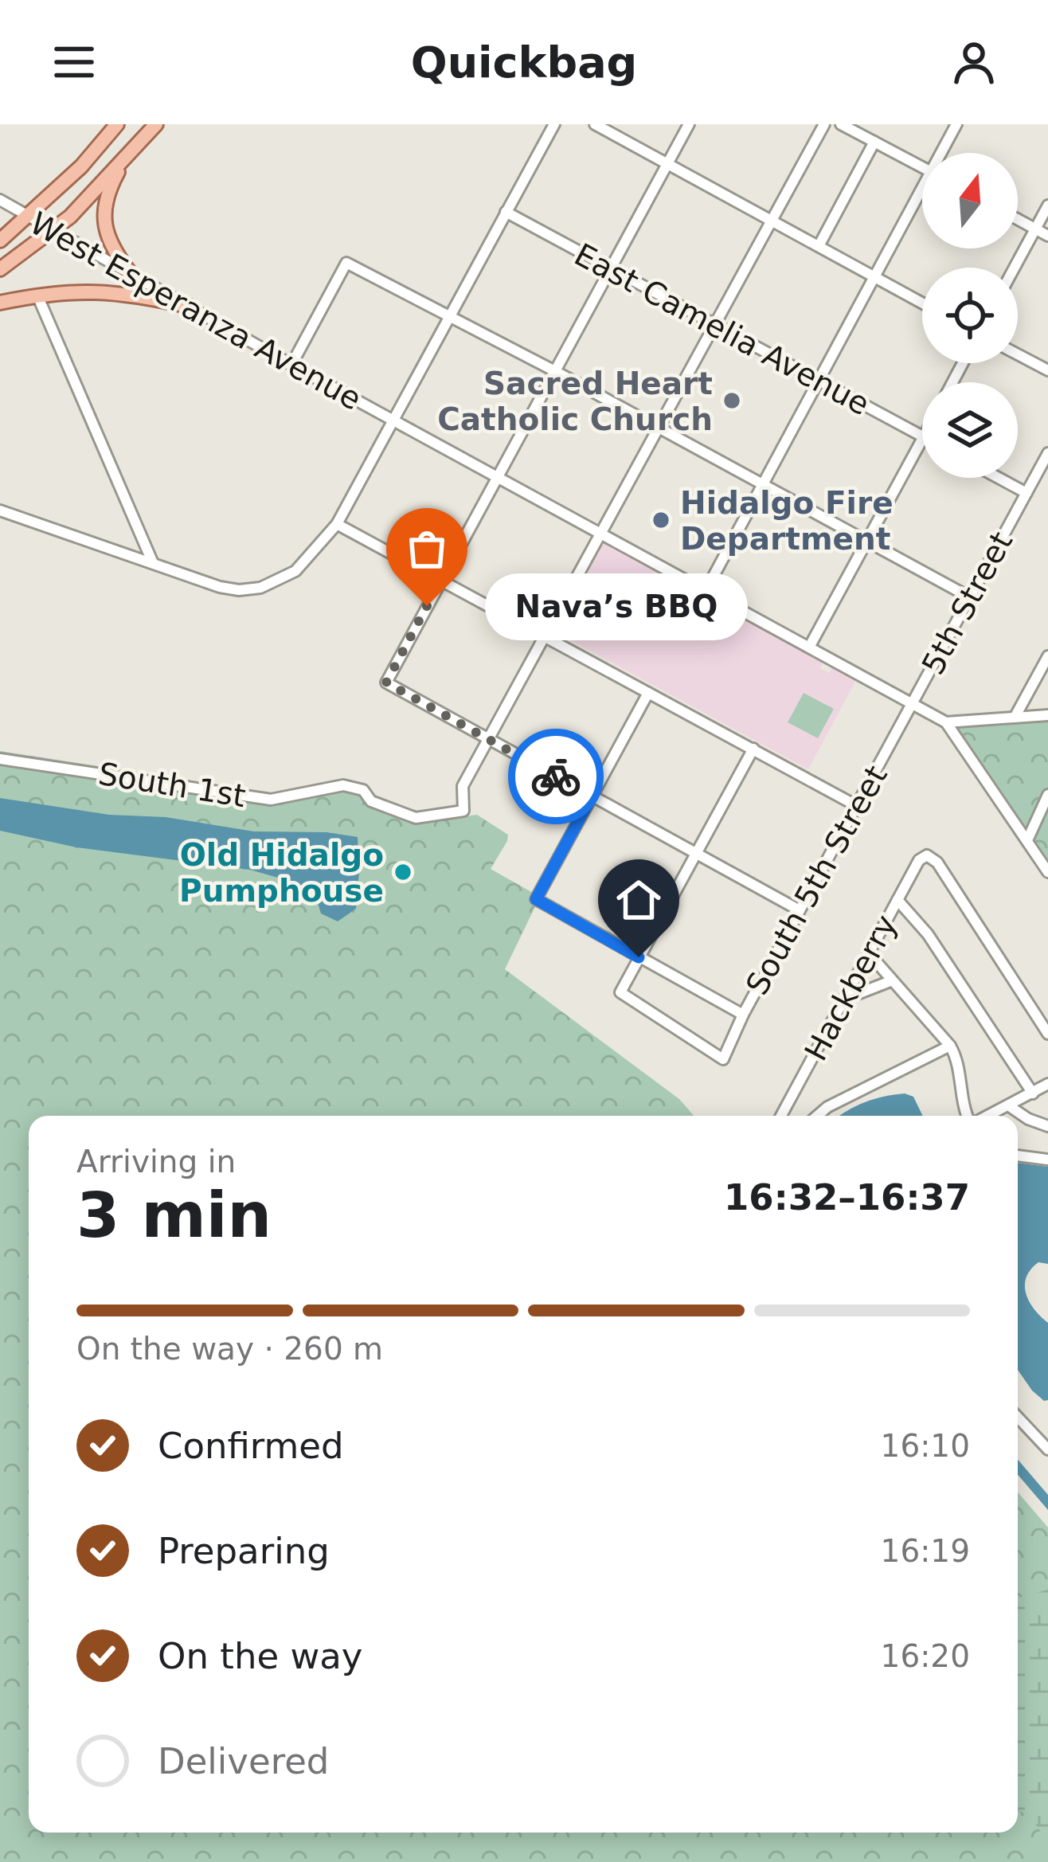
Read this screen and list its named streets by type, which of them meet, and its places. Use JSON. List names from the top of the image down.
{
  "streets": {
    "street": [
      "West Esperanza Avenue",
      "East Camelia Avenue",
      "5th Street",
      "South 1st",
      "South 5th Street",
      "Hackberry"
    ]
  },
  "crossings": [
    ["West Esperanza Avenue", "5th Street"],
    ["West Esperanza Avenue", "South 5th Street"],
    ["5th Street", "South 5th Street"]
  ],
  "places": [
    "Sacred Heart Catholic Church",
    "Hidalgo Fire Department",
    "Nava’s BBQ",
    "Old Hidalgo Pumphouse"
  ],
  "north": "top",
  "page": {
    "header": "Quickbag",
    "bubble": "Nava’s BBQ",
    "heading": ["3 min", "Arriving in", "16:32–16:37"],
    "bar": "On the way · 260 m",
    "list": [
      ["Confirmed", "16:10"],
      ["Preparing", "16:19"],
      ["On the way", "16:20"],
      "Delivered"
    ]
  }
}
